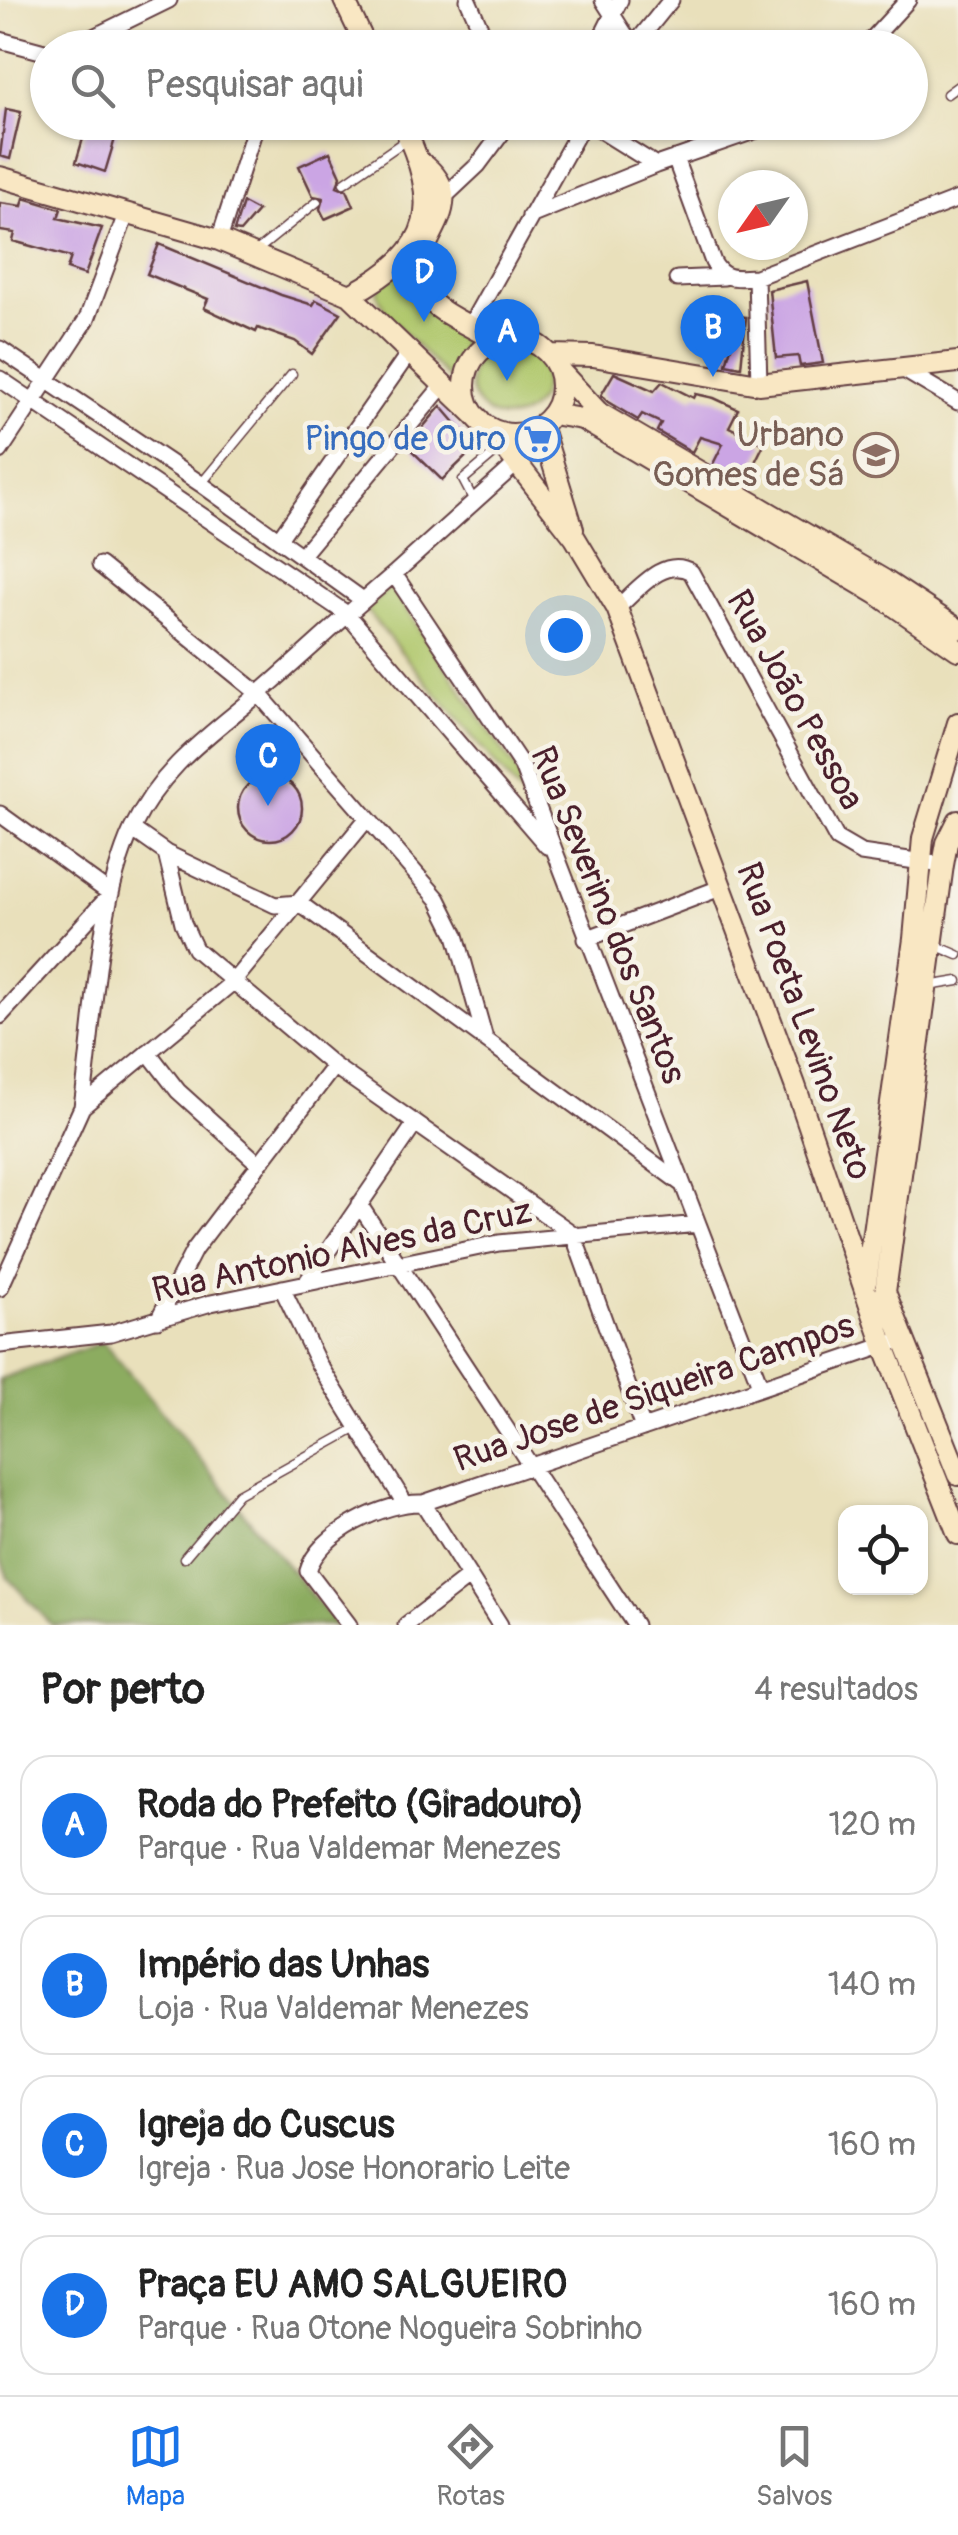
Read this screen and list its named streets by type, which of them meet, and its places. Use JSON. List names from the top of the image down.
{
  "streets": {
    "main road": ["Rua Poeta Levino Neto"],
    "street": [
      "Rua João Pessoa",
      "Rua Severino dos Santos",
      "Rua Antonio Alves da Cruz",
      "Rua Jose de Siqueira Campos"
    ]
  },
  "crossings": [
    ["Rua João Pessoa", "Rua Poeta Levino Neto"],
    ["Rua Severino dos Santos", "Rua Antonio Alves da Cruz"],
    ["Rua Severino dos Santos", "Rua Jose de Siqueira Campos"],
    ["Rua Poeta Levino Neto", "Rua Jose de Siqueira Campos"]
  ],
  "places": {
    "supermarket": ["Pingo de Ouro"],
    "school or university": ["Urbano Gomes de Sá"]
  },
  "north": "bottom left",
  "page": {
    "search": "Pesquisar aqui",
    "pins": [
      "D",
      "B",
      "A",
      "C"
    ],
    "heading": ["Por perto", "4 resultados"],
    "list": [
      {
        "mark": "A",
        "name": "Roda do Prefeito (Giradouro)",
        "note": "Parque · Rua Valdemar Menezes",
        "value": "120 m"
      },
      {
        "mark": "B",
        "name": "Império das Unhas",
        "note": "Loja · Rua Valdemar Menezes",
        "value": "140 m"
      },
      {
        "mark": "C",
        "name": "Igreja do Cuscus",
        "note": "Igreja · Rua Jose Honorario Leite",
        "value": "160 m"
      },
      {
        "mark": "D",
        "name": "Praça EU AMO SALGUEIRO",
        "note": "Parque · Rua Otone Nogueira Sobrinho",
        "value": "160 m"
      }
    ],
    "nav": ["Mapa", "Rotas", "Salvos"]
  }
}
